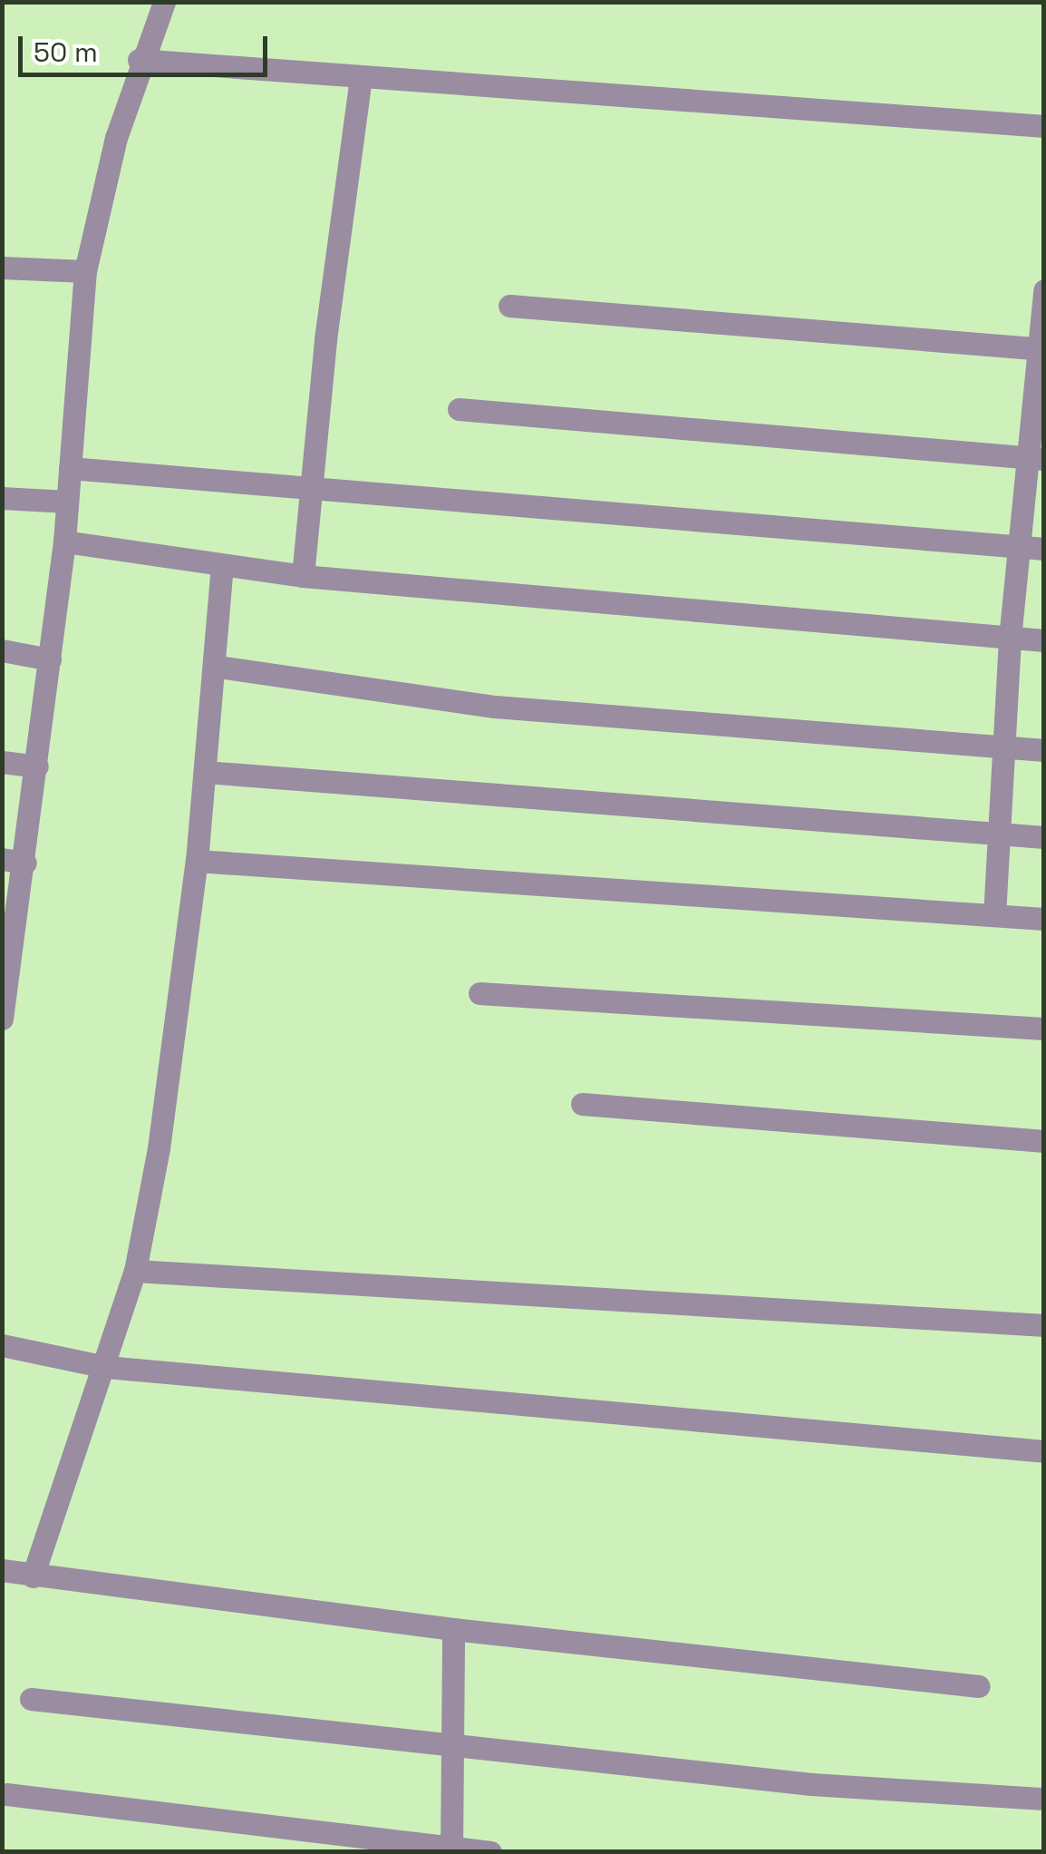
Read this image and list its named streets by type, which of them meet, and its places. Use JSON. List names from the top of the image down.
{
  "scale_bar": "50 m"
}
